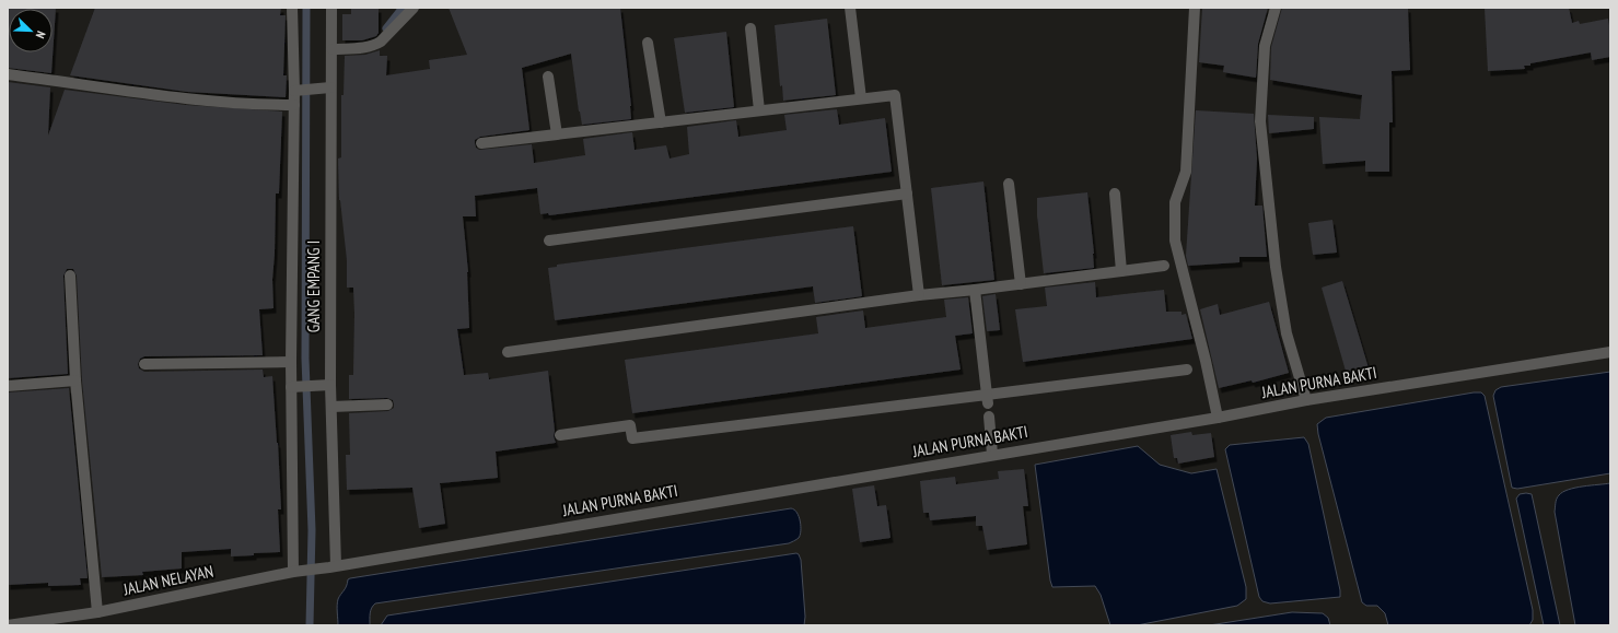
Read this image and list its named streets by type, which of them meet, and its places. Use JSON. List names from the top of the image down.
{
  "streets": {
    "street": ["GANG EMPANG I", "JALAN PURNA BAKTI", "JALAN NELAYAN"]
  },
  "crossings": [
    ["GANG EMPANG I", "JALAN PURNA BAKTI"],
    ["GANG EMPANG I", "JALAN NELAYAN"],
    ["JALAN PURNA BAKTI", "JALAN NELAYAN"]
  ],
  "north": "bottom right"
}
